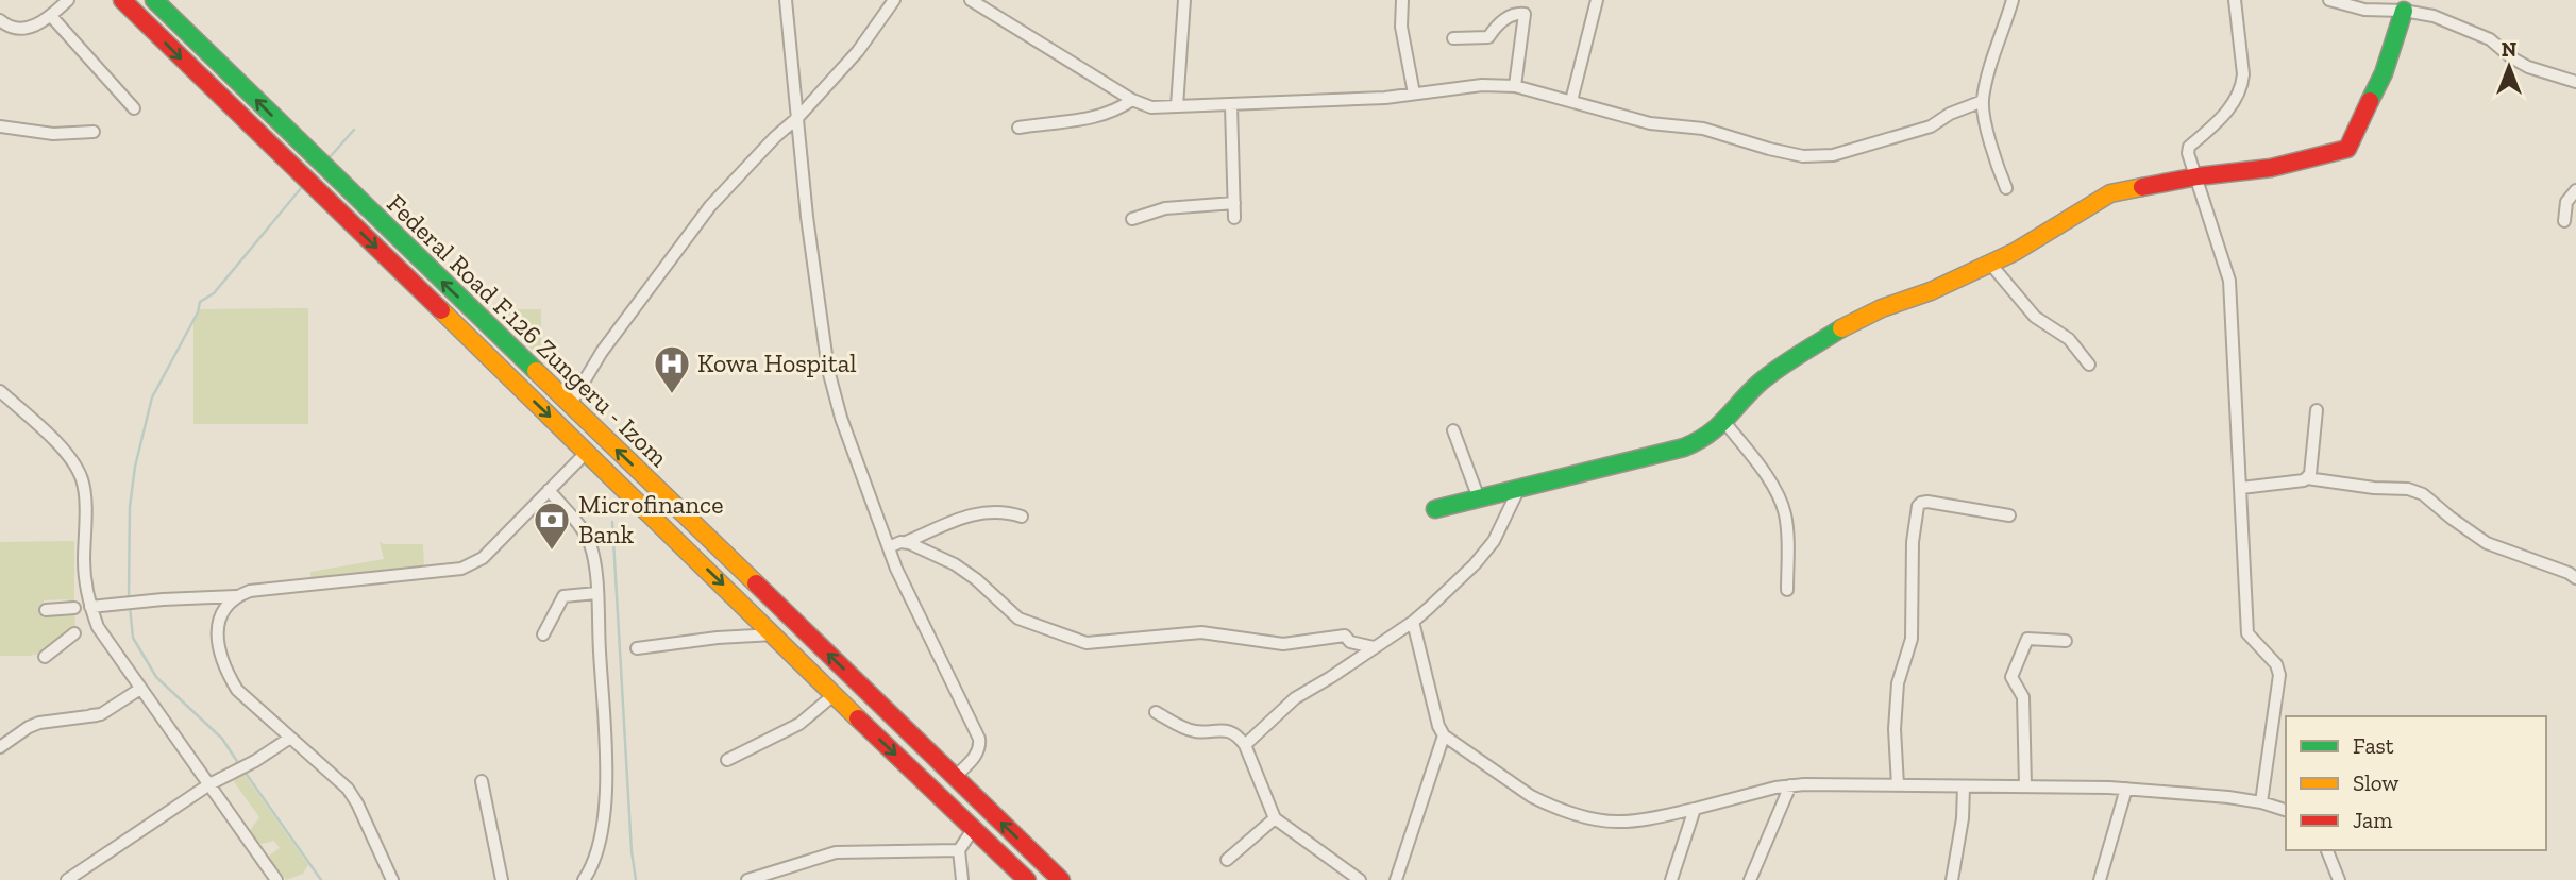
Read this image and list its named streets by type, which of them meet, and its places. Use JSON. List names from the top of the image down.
{
  "streets": {
    "main road": ["Federal Road F.126 Zungeru - Izom"]
  },
  "places": {
    "hospital": ["Kowa Hospital"],
    "bank": ["Microfinance Bank"]
  },
  "legend": ["Fast", "Slow", "Jam"],
  "north": "top"
}
